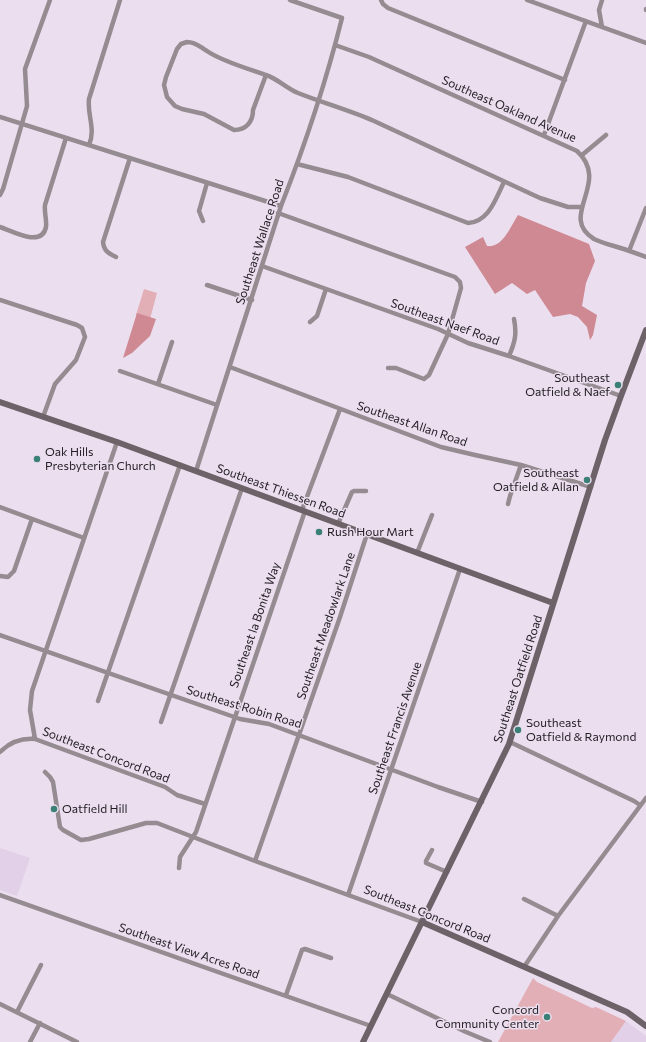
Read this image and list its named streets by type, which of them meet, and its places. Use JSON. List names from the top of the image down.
{
  "streets": {
    "main road": ["Southeast Thiessen Road", "Southeast Oatfield Road", "Southeast Concord Road"],
    "street": [
      "Southeast Oakland Avenue",
      "Southeast Wallace Road",
      "Southeast Naef Road",
      "Southeast Allan Road",
      "Southeast la Bonita Way",
      "Southeast Meadowlark Lane",
      "Southeast Robin Road",
      "Southeast Francis Avenue",
      "Southeast View Acres Road"
    ]
  },
  "crossings": [
    ["Southeast Oakland Avenue", "Southeast Wallace Road"],
    ["Southeast Wallace Road", "Southeast Naef Road"],
    ["Southeast Wallace Road", "Southeast Allan Road"],
    ["Southeast Wallace Road", "Southeast Thiessen Road"],
    ["Southeast Naef Road", "Southeast Oatfield Road"],
    ["Southeast Allan Road", "Southeast la Bonita Way"],
    ["Southeast Allan Road", "Southeast Oatfield Road"],
    ["Southeast Thiessen Road", "Southeast la Bonita Way"],
    ["Southeast Thiessen Road", "Southeast Meadowlark Lane"],
    ["Southeast Thiessen Road", "Southeast Oatfield Road"],
    ["Southeast Thiessen Road", "Southeast Francis Avenue"],
    ["Southeast la Bonita Way", "Southeast Robin Road"],
    ["Southeast la Bonita Way", "Southeast Concord Road"],
    ["Southeast Meadowlark Lane", "Southeast Robin Road"],
    ["Southeast Meadowlark Lane", "Southeast Concord Road"],
    ["Southeast Oatfield Road", "Southeast Robin Road"],
    ["Southeast Oatfield Road", "Southeast Concord Road"],
    ["Southeast Oatfield Road", "Southeast View Acres Road"],
    ["Southeast Robin Road", "Southeast Francis Avenue"],
    ["Southeast Francis Avenue", "Southeast Concord Road"]
  ],
  "places": [
    "Southeast Oatfield & Naef",
    "Oak Hills Presbyterian Church",
    "Southeast Oatfield & Allan",
    "Rush Hour Mart",
    "Southeast Oatfield & Raymond",
    "Oatfield Hill",
    "Concord Community Center"
  ]
}
